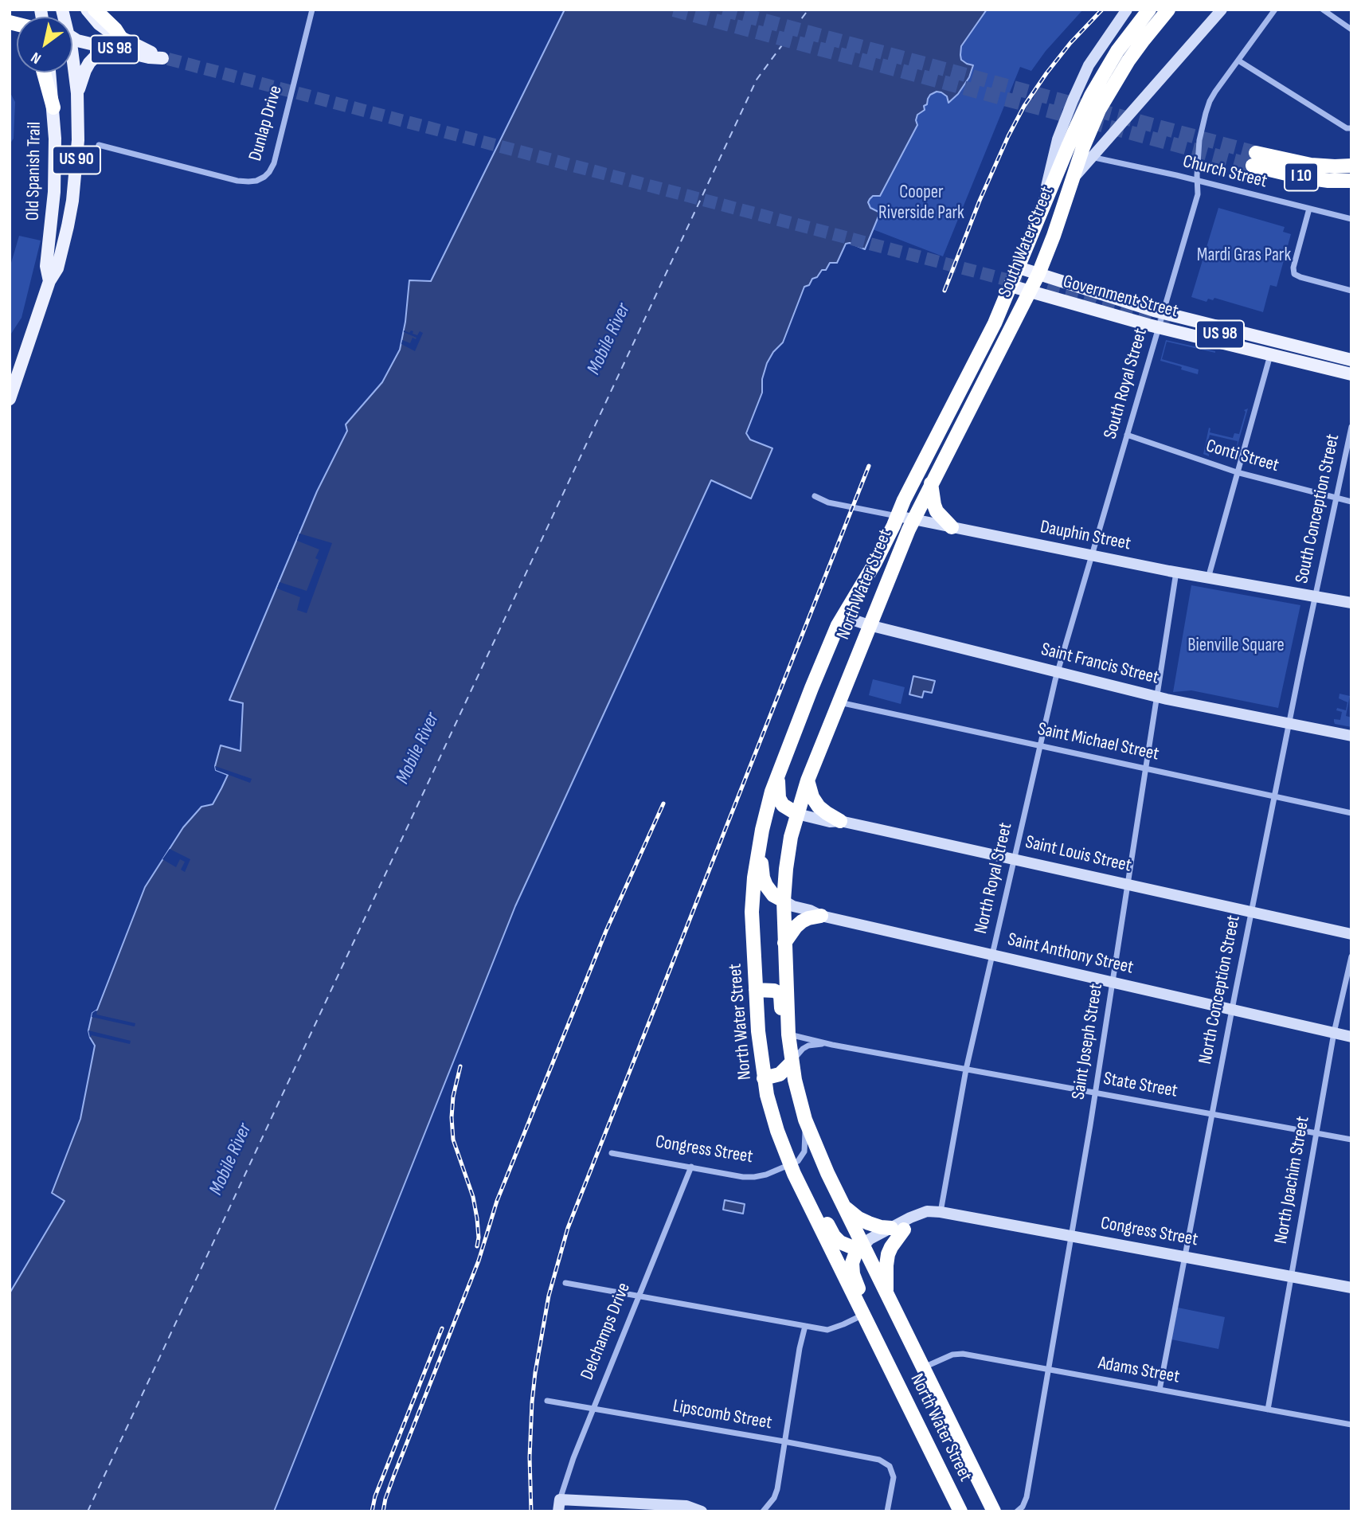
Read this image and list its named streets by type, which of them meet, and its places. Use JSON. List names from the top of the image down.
{
  "streets": {
    "highway": ["I 10", "South Water Street", "North Water Street"],
    "main road": [
      "US 98",
      "US 90",
      "Old Spanish Trail",
      "Government Street"
    ],
    "street": [
      "Dunlap Drive",
      "Church Street",
      "South Royal Street",
      "Conti Street",
      "South Conception Street",
      "Dauphin Street",
      "Saint Francis Street",
      "Saint Michael Street",
      "Saint Louis Street",
      "North Royal Street",
      "Saint Anthony Street",
      "North Conception Street",
      "Saint Joseph Street",
      "State Street",
      "Congress Street",
      "North Joachim Street",
      "Delchamps Drive",
      "Adams Street",
      "Lipscomb Street"
    ]
  },
  "crossings": [
    ["Church Street", "South Water Street"],
    ["Church Street", "South Royal Street"],
    ["South Water Street", "Government Street"],
    ["South Water Street", "Dauphin Street"],
    ["South Water Street", "North Water Street"],
    ["Government Street", "South Royal Street"],
    ["South Royal Street", "Conti Street"],
    ["South Royal Street", "Dauphin Street"],
    ["South Royal Street", "North Royal Street"],
    ["Conti Street", "South Conception Street"],
    ["South Conception Street", "Dauphin Street"],
    ["South Conception Street", "North Conception Street"],
    ["Dauphin Street", "North Water Street"],
    ["Dauphin Street", "North Royal Street"],
    ["Dauphin Street", "North Conception Street"],
    ["Dauphin Street", "Saint Joseph Street"],
    ["North Water Street", "Saint Francis Street"],
    ["North Water Street", "Saint Michael Street"],
    ["North Water Street", "Saint Louis Street"],
    ["North Water Street", "Saint Anthony Street"],
    ["North Water Street", "State Street"],
    ["North Water Street", "Congress Street"],
    ["North Water Street", "Adams Street"],
    ["Saint Francis Street", "North Royal Street"],
    ["Saint Francis Street", "North Conception Street"],
    ["Saint Francis Street", "Saint Joseph Street"],
    ["Saint Michael Street", "North Royal Street"],
    ["Saint Michael Street", "North Conception Street"],
    ["Saint Michael Street", "Saint Joseph Street"],
    ["Saint Louis Street", "North Royal Street"],
    ["Saint Louis Street", "North Conception Street"],
    ["Saint Louis Street", "Saint Joseph Street"],
    ["North Royal Street", "Saint Anthony Street"],
    ["North Royal Street", "State Street"],
    ["North Royal Street", "Congress Street"],
    ["Saint Anthony Street", "North Conception Street"],
    ["Saint Anthony Street", "Saint Joseph Street"],
    ["Saint Anthony Street", "North Joachim Street"],
    ["North Conception Street", "State Street"],
    ["North Conception Street", "Congress Street"],
    ["North Conception Street", "Adams Street"],
    ["Saint Joseph Street", "State Street"],
    ["Saint Joseph Street", "Congress Street"],
    ["Saint Joseph Street", "Adams Street"],
    ["State Street", "North Joachim Street"],
    ["Congress Street", "North Joachim Street"],
    ["Congress Street", "Delchamps Drive"],
    ["North Joachim Street", "Adams Street"],
    ["Delchamps Drive", "Lipscomb Street"]
  ],
  "water": ["Mobile River"],
  "parks": ["Cooper Riverside Park", "Mardi Gras Park", "Bienville Square"],
  "north": "bottom left"
}
